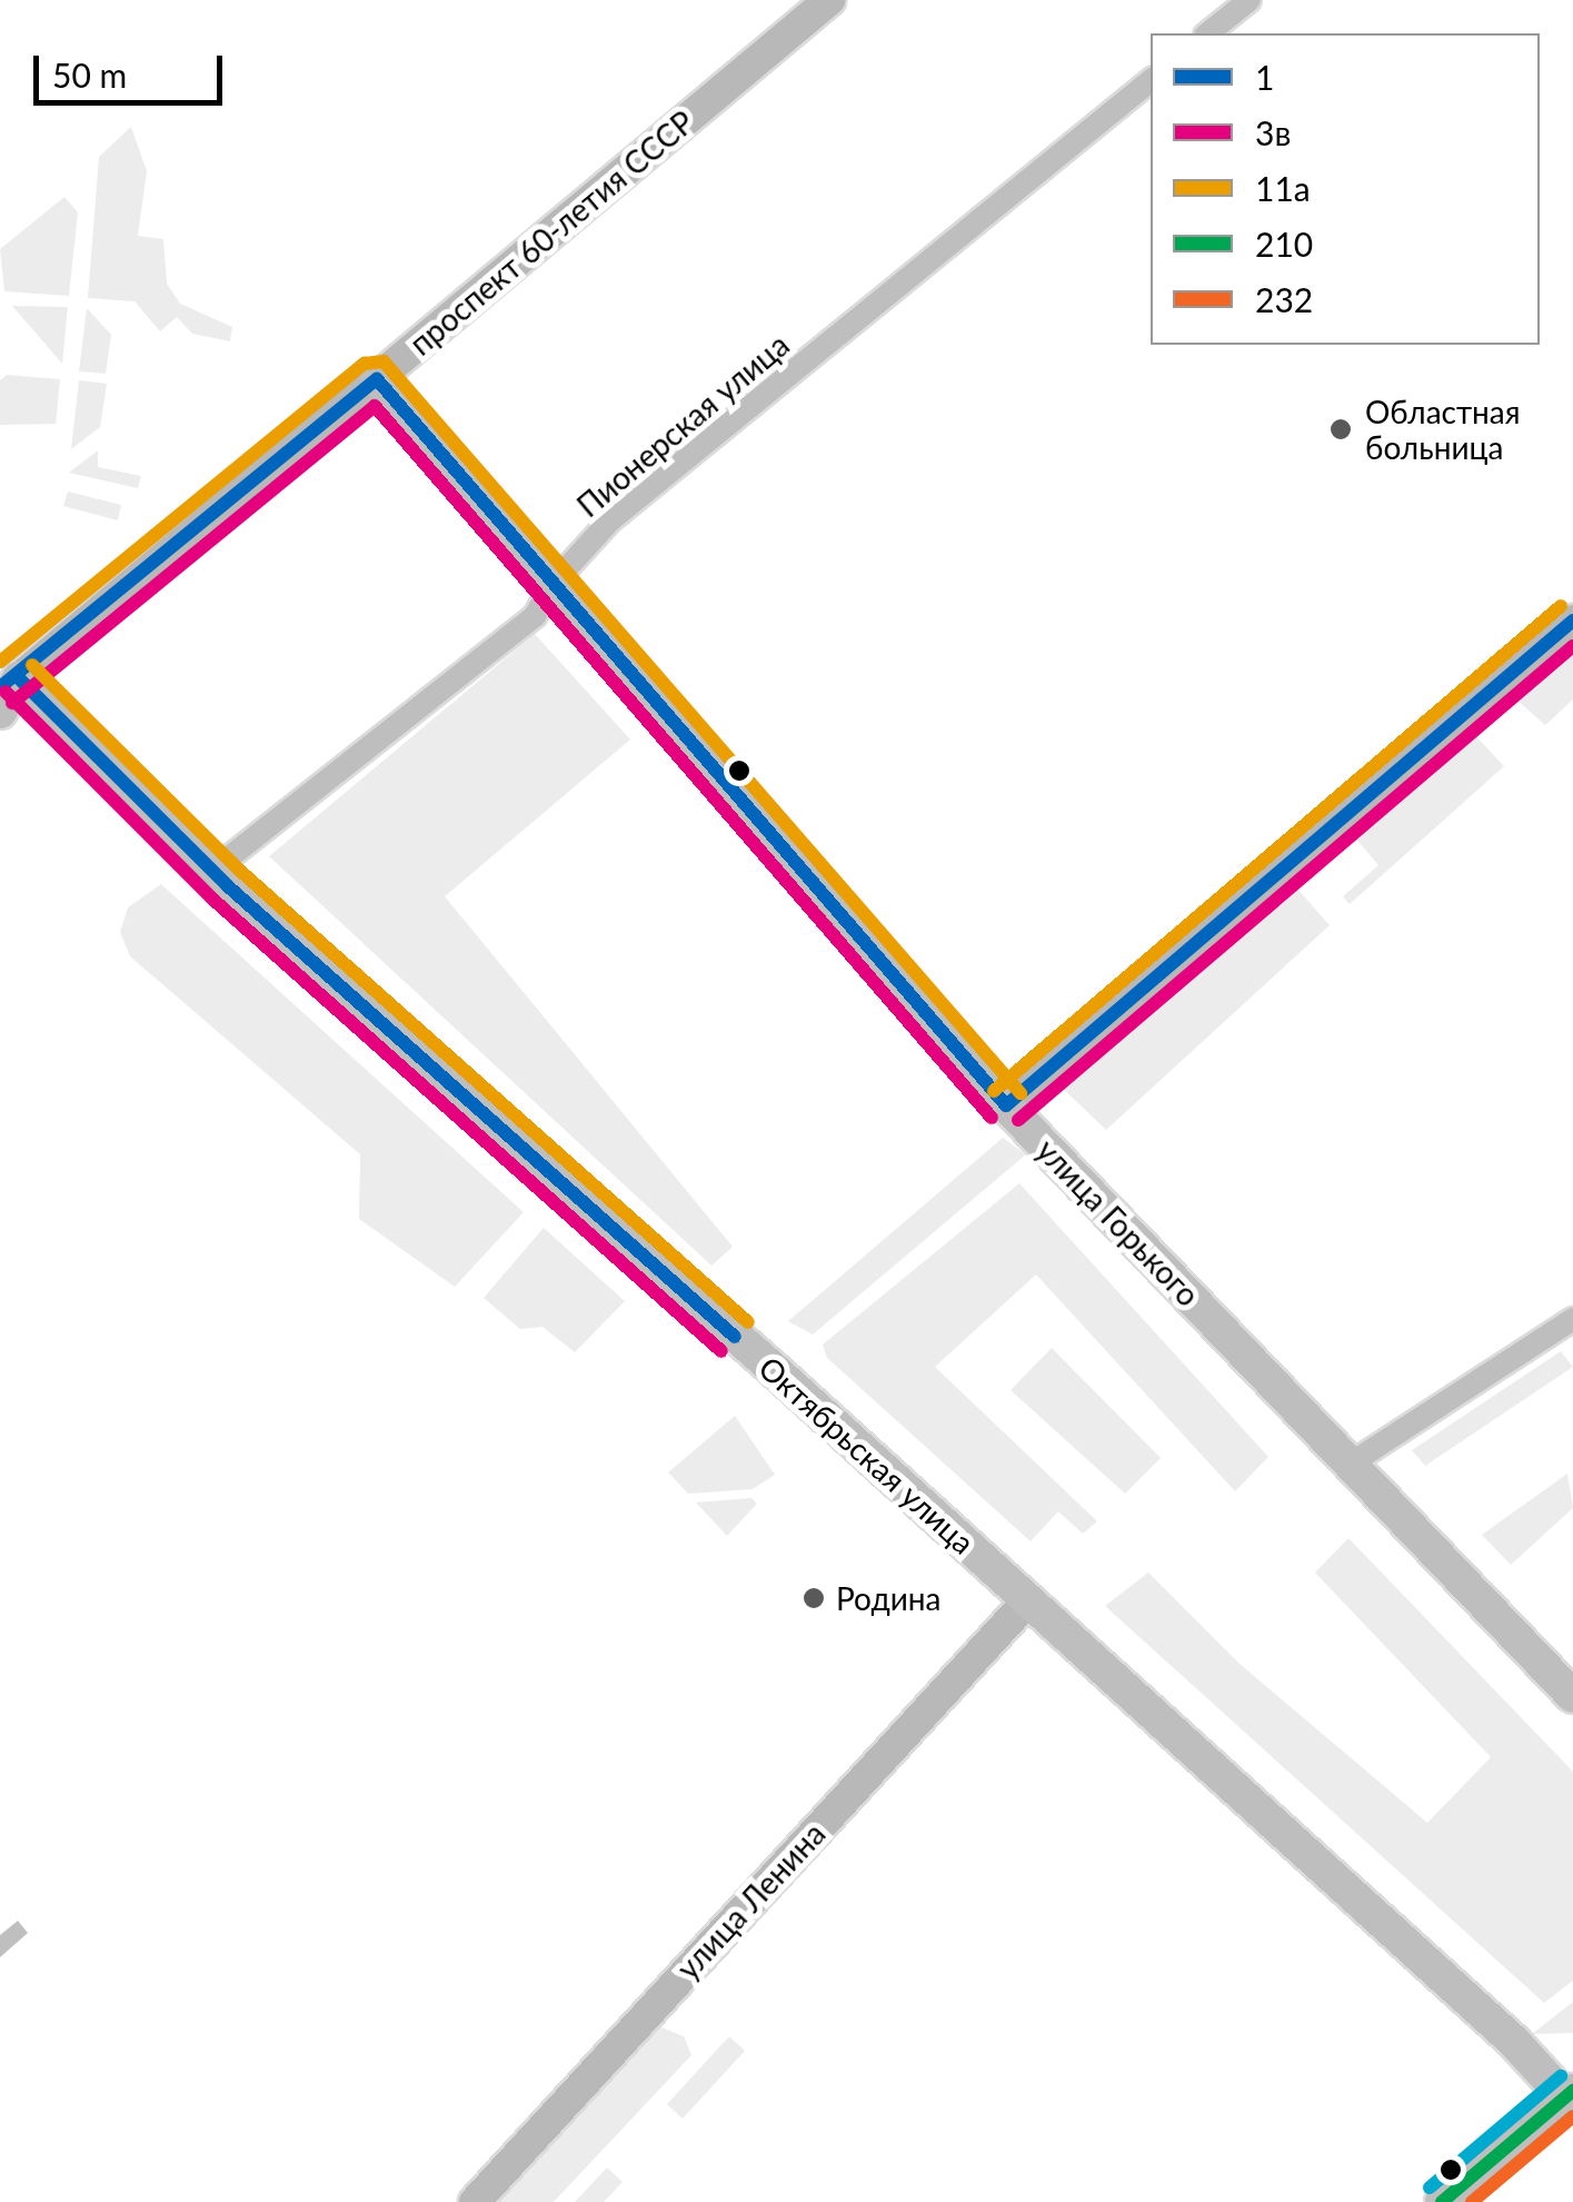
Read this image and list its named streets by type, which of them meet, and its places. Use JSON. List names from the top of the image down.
{
  "streets": {
    "main road": [
      "проспект 60-летия СССР",
      "улица Горького",
      "Октябрьская улица",
      "улица Ленина"
    ],
    "street": ["Пионерская улица"]
  },
  "crossings": [
    ["проспект 60-летия СССР", "улица Горького"],
    ["проспект 60-летия СССР", "Октябрьская улица"],
    ["Пионерская улица", "улица Горького"],
    ["Пионерская улица", "Октябрьская улица"],
    ["Октябрьская улица", "улица Ленина"]
  ],
  "places": ["Областная больница", "Родина"],
  "lines": [
    "transit line 11а",
    "transit line 1",
    "transit line 3в",
    "transit line 210",
    "transit line 232"
  ],
  "legend": [
    "1",
    "3в",
    "11а",
    "210",
    "232"
  ],
  "scale_bar": "50 m"
}
